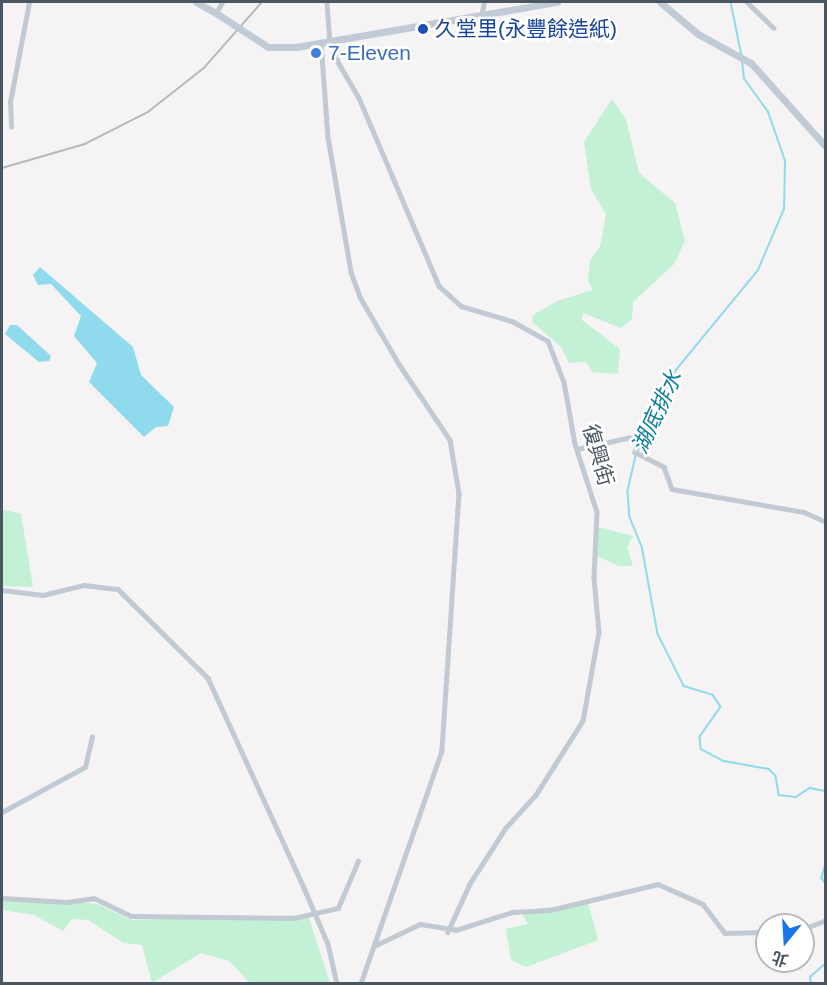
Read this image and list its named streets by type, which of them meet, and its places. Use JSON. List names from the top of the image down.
{
  "streets": {
    "street": ["復興街"]
  },
  "water": ["湖底排水"],
  "places": ["久堂里(永豐餘造紙)", "7-Eleven"],
  "north": "bottom"
}
